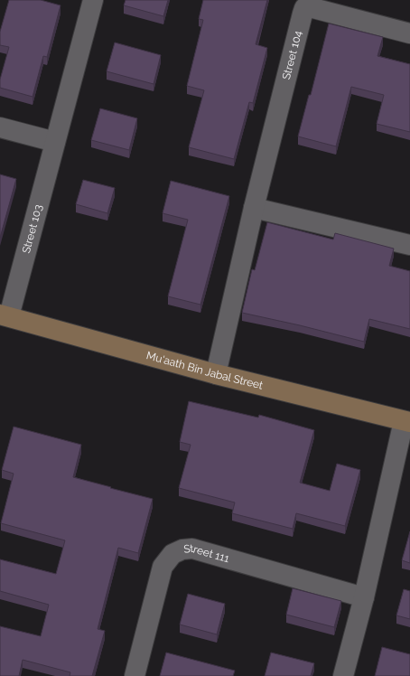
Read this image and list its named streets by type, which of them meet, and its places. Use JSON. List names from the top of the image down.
{
  "streets": {
    "street": [
      "Street 104",
      "Street 103",
      "Mu'aath Bin Jabal Street",
      "Street 111"
    ]
  },
  "crossings": [
    ["Street 104", "Mu'aath Bin Jabal Street"],
    ["Street 103", "Mu'aath Bin Jabal Street"]
  ]
}
